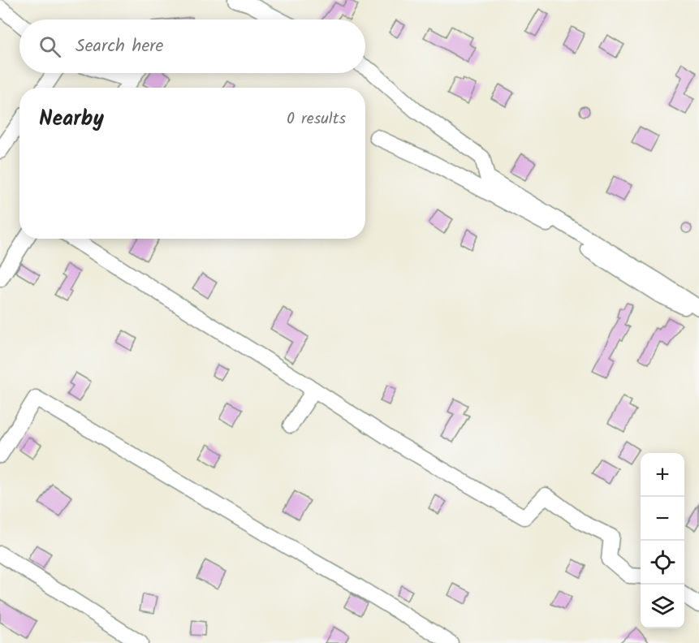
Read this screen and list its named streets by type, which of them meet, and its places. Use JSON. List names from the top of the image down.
{
  "page": {
    "search": "Search here",
    "heading": ["Nearby", "0 results"],
    "map_buttons": ["+", "−"]
  }
}
